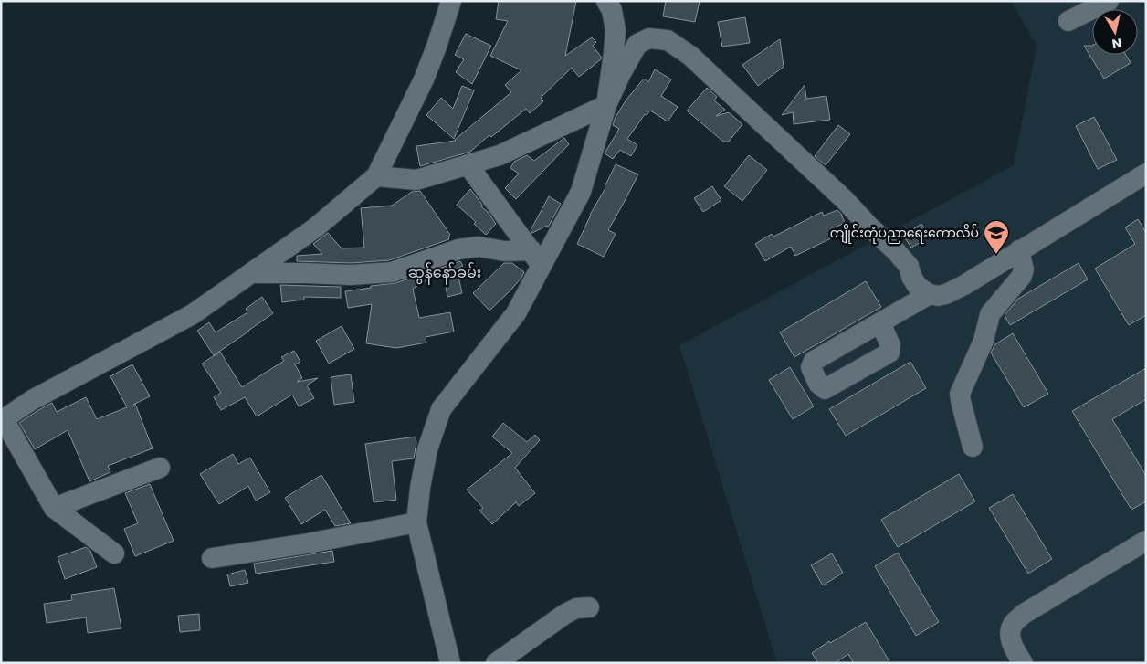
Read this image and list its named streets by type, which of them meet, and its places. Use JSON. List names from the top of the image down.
{
  "districts": ["ဆွန်နော်ခမ်း"],
  "places": {
    "school or university": ["ကျိုင်းတုံပညာရေးကောလိပ်"]
  },
  "north": "bottom"
}
